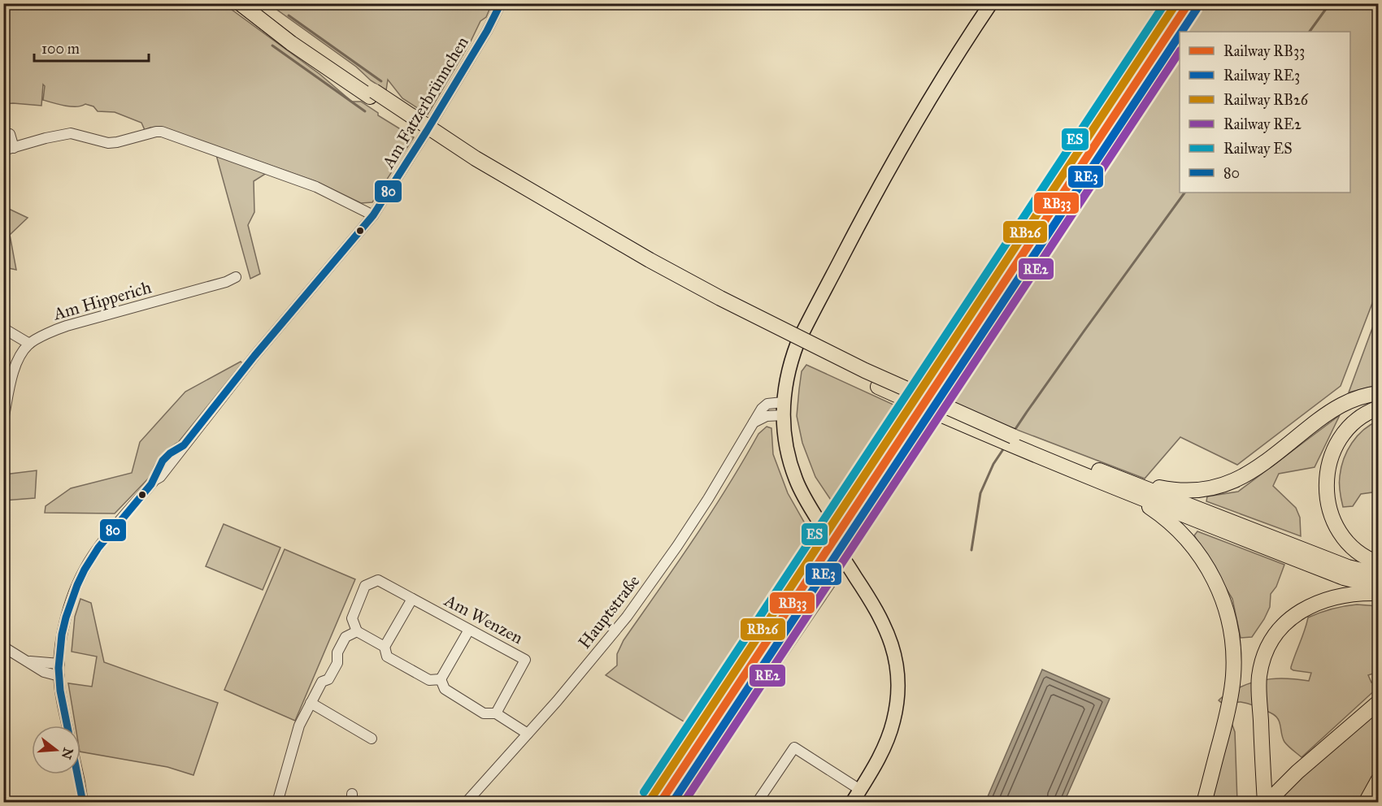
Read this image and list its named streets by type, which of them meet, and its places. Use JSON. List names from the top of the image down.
{
  "streets": {
    "street": [
      "Am Fatzerbrünnchen",
      "Am Hipperich",
      "Hauptstraße",
      "Am Wenzen"
    ]
  },
  "lines": [
    "rail line RB33",
    "rail line RB26",
    "rail line ES",
    "transit line 80",
    "rail line RE3",
    "rail line RE2"
  ],
  "legend": [
    "Railway RB33",
    "Railway RE3",
    "Railway RB26",
    "Railway RE2",
    "Railway ES",
    "80"
  ],
  "scale_bar": "100 m",
  "north": "right"
}
